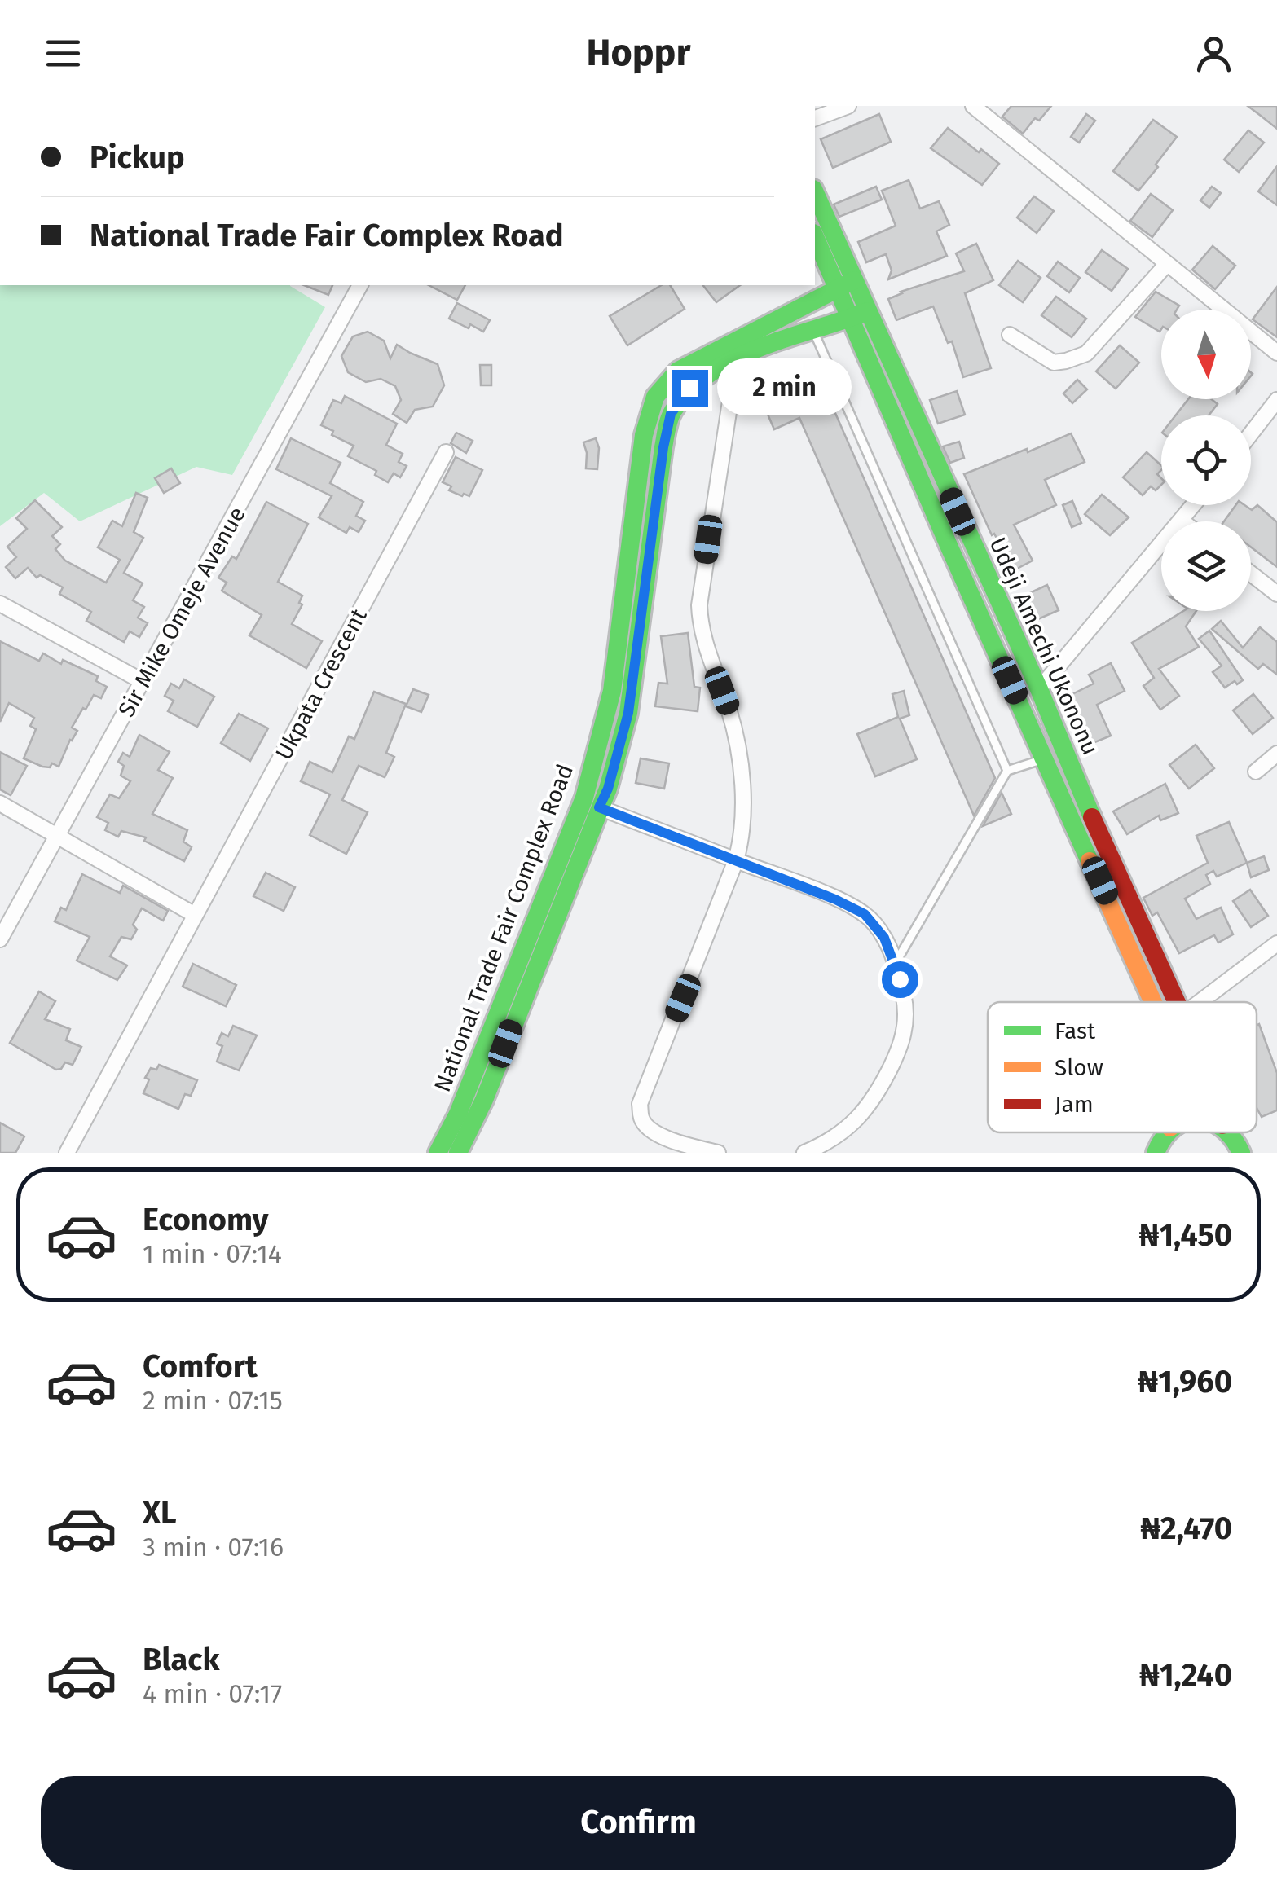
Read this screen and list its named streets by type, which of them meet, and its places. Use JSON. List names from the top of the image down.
{
  "streets": {
    "main road": ["Udeji Amechi Ukononu", "National Trade Fair Complex Road"],
    "street": ["Sir Mike Omeje Avenue", "Ukpata Crescent"]
  },
  "crossings": [
    ["Udeji Amechi Ukononu", "National Trade Fair Complex Road"]
  ],
  "legend": ["Fast", "Slow", "Jam"],
  "north": "bottom",
  "page": {
    "header": "Hoppr",
    "banner": ["Pickup", "National Trade Fair Complex Road"],
    "bubble": "2 min",
    "list": [
      {
        "name": "Economy",
        "note": "1 min · 07:14",
        "value": "₦1,450"
      },
      {
        "name": "Comfort",
        "note": "2 min · 07:15",
        "value": "₦1,960"
      },
      {
        "name": "XL",
        "note": "3 min · 07:16",
        "value": "₦2,470"
      },
      {
        "name": "Black",
        "note": "4 min · 07:17",
        "value": "₦1,240"
      }
    ],
    "buttons": "Confirm"
  }
}
